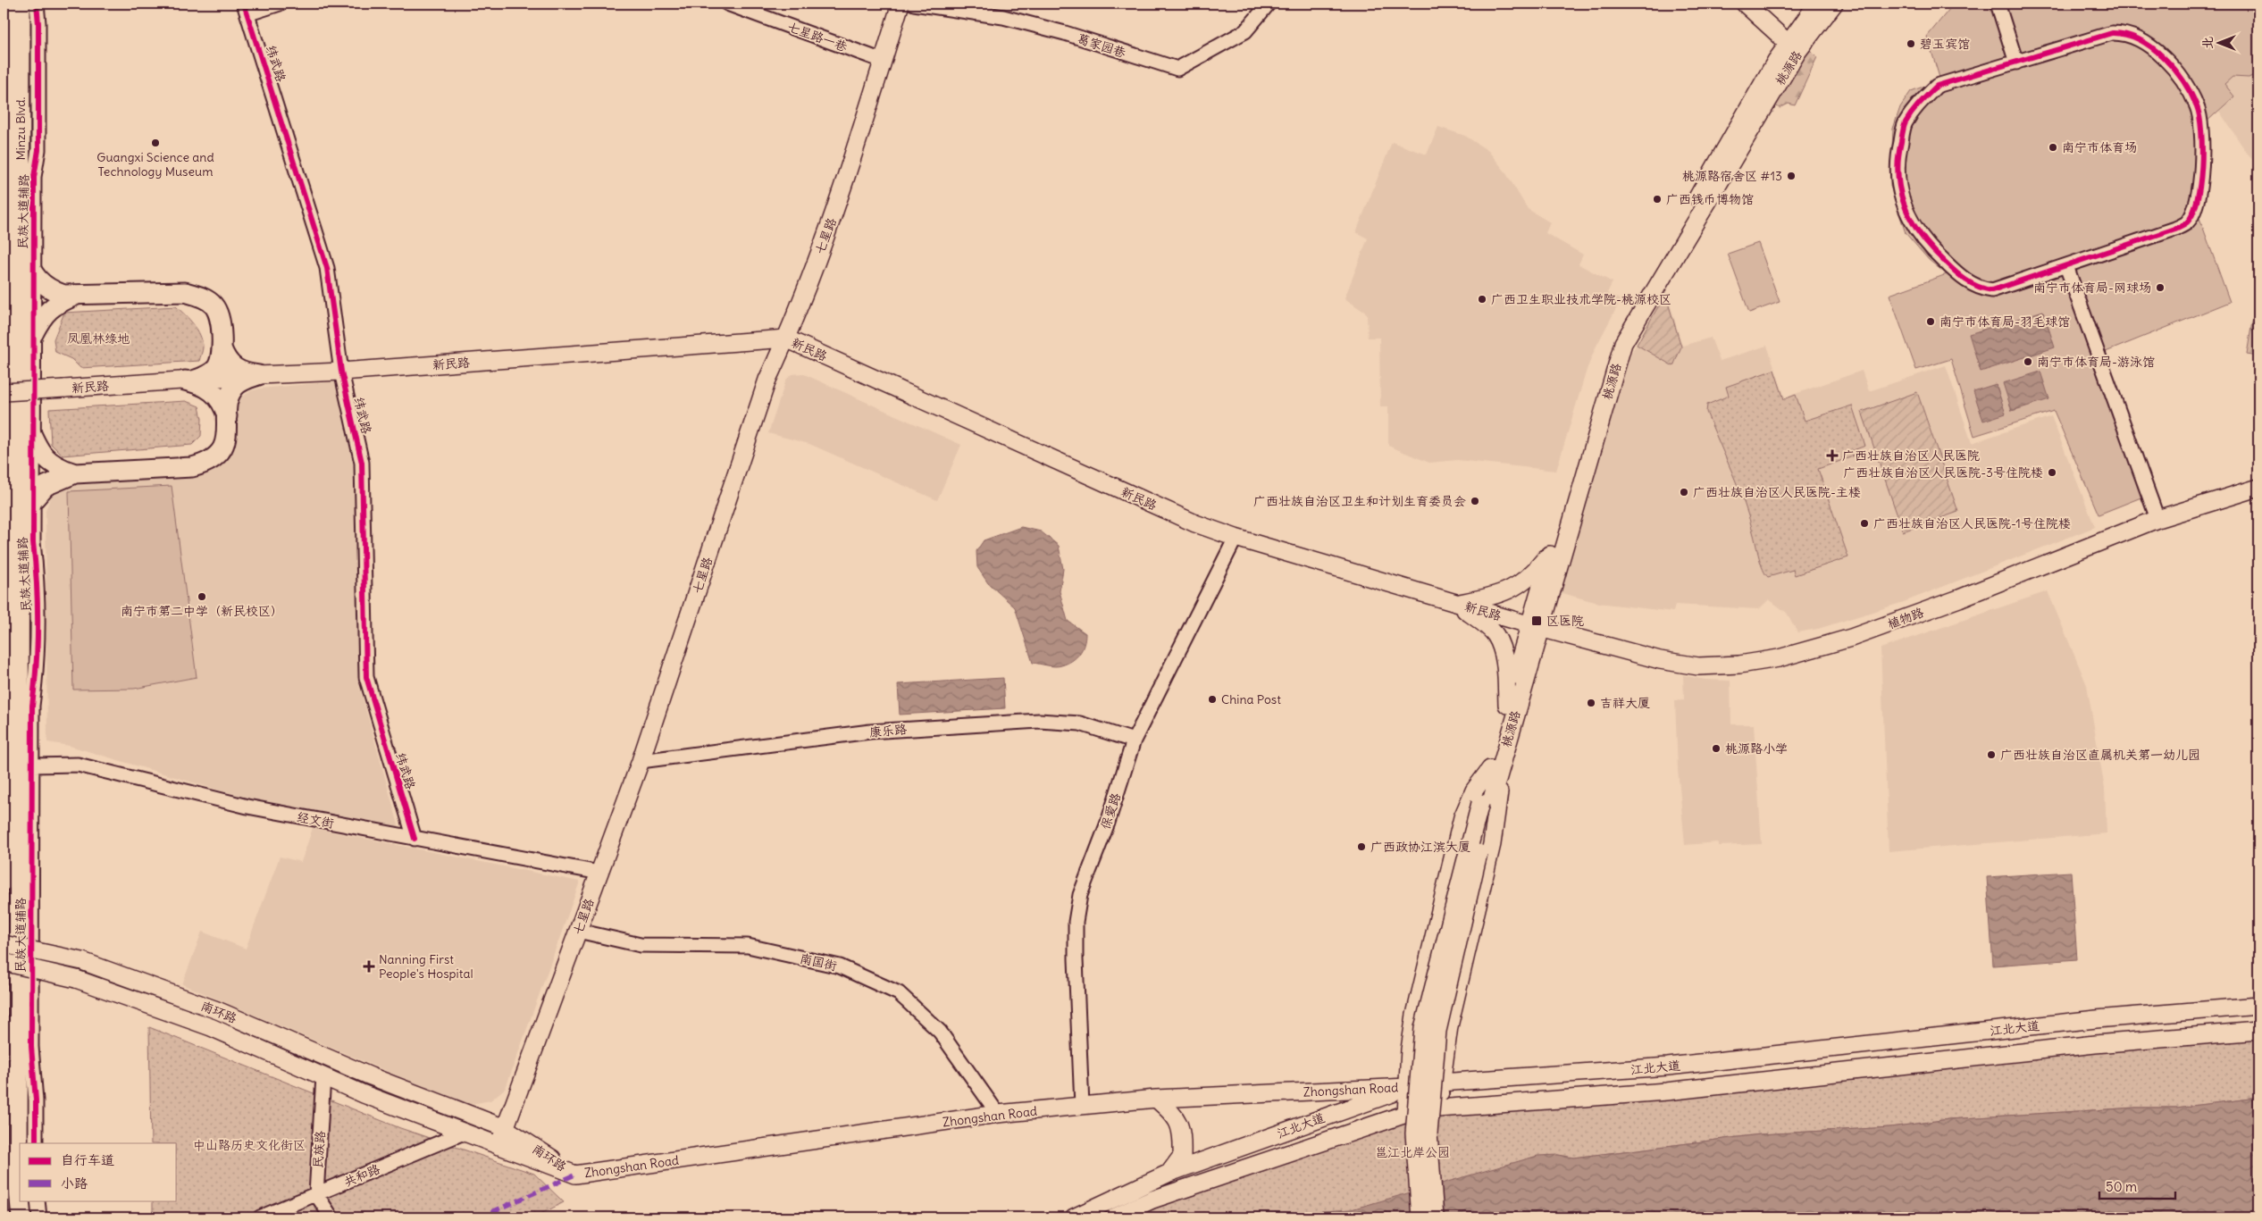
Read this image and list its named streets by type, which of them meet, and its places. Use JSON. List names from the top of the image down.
{
  "streets": {
    "highway": ["Minzu Blvd."],
    "main road": [
      "桃源路",
      "七星路",
      "新民路",
      "植物路",
      "南环路",
      "江北大道",
      "Zhongshan Road"
    ],
    "street": [
      "七星路一巷",
      "葛家园巷",
      "纬武路",
      "民族大道辅路",
      "康乐路",
      "保爱路",
      "经文街",
      "南国街",
      "民族路",
      "共和路"
    ]
  },
  "crossings": [
    ["七星路一巷", "七星路"],
    ["纬武路", "新民路"],
    ["纬武路", "经文街"],
    ["桃源路", "新民路"],
    ["桃源路", "植物路"],
    ["民族大道辅路", "经文街"],
    ["七星路", "新民路"],
    ["七星路", "康乐路"],
    ["七星路", "经文街"],
    ["七星路", "南国街"],
    ["七星路", "南环路"],
    ["新民路", "植物路"],
    ["新民路", "保爱路"],
    ["康乐路", "保爱路"],
    ["保爱路", "Zhongshan Road"],
    ["南国街", "Zhongshan Road"],
    ["南环路", "Zhongshan Road"],
    ["南环路", "民族路"],
    ["南环路", "共和路"],
    ["江北大道", "Zhongshan Road"],
    ["民族路", "共和路"]
  ],
  "parks": ["凤凰林绿地", "中山路历史文化街区", "邕江北岸公园"],
  "places": {
    "other": [
      "碧玉宾馆",
      "Guangxi Science and Technology Museum",
      "南宁市体育场",
      "桃源路宿舍区 #13",
      "广西钱币博物馆",
      "南宁市体育局-网球场",
      "广西卫生职业技术学院-桃源校区",
      "南宁市体育局-羽毛球馆",
      "南宁市体育局-游泳馆",
      "广西壮族自治区人民医院-3号住院楼",
      "广西壮族自治区人民医院-主楼",
      "广西壮族自治区卫生和计划生育委员会",
      "广西壮族自治区人民医院-1号住院楼",
      "南宁市第二中学（新民校区）",
      "China Post",
      "吉祥大厦",
      "桃源路小学",
      "广西壮族自治区直属机关第一幼儿园",
      "广西政协江滨大厦"
    ],
    "health": ["广西壮族自治区人民医院", "Nanning First People's Hospital"],
    "transit": ["区医院"]
  },
  "legend": ["自行车道", "小路"],
  "scale_bar": "50 m",
  "north": "left"
}
